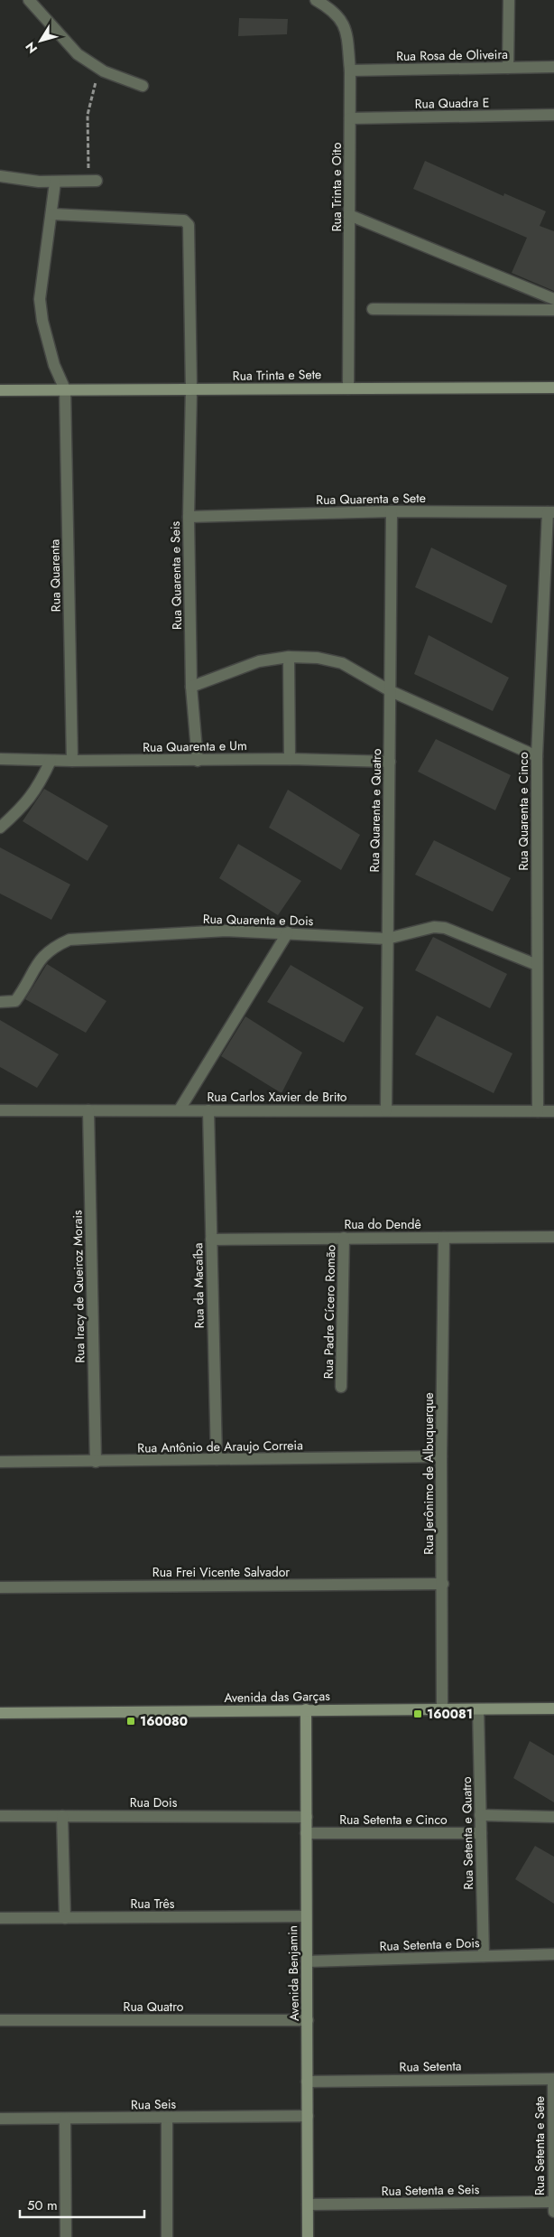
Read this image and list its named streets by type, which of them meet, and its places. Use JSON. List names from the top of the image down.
{
  "streets": {
    "street": [
      "Rua Rosa de Oliveira",
      "Rua Quadra E",
      "Rua Trinta e Oito",
      "Rua Trinta e Sete",
      "Rua Quarenta e Sete",
      "Rua Quarenta",
      "Rua Quarenta e Seis",
      "Rua Quarenta e Um",
      "Rua Quarenta e Quatro",
      "Rua Quarenta e Cinco",
      "Rua Quarenta e Dois",
      "Rua Carlos Xavier de Brito",
      "Rua do Dendê",
      "Rua da Macaíba",
      "Rua Iracy de Queiroz Morais",
      "Rua Padre Cícero Romão",
      "Rua Antônio de Araujo Correia",
      "Rua Jerônimo de Albuquerque",
      "Rua Frei Vicente Salvador",
      "Avenida das Garças",
      "Rua Dois",
      "Rua Setenta e Cinco",
      "Rua Setenta e Quatro",
      "Rua Três",
      "Rua Setenta e Dois",
      "Avenida Benjamin",
      "Rua Quatro",
      "Rua Setenta",
      "Rua Seis",
      "Rua Setenta e Sete",
      "Rua Setenta e Seis"
    ]
  },
  "crossings": [
    ["Rua Rosa de Oliveira", "Rua Trinta e Oito"],
    ["Rua Quadra E", "Rua Trinta e Oito"],
    ["Rua Trinta e Oito", "Rua Trinta e Sete"],
    ["Rua Trinta e Sete", "Rua Quarenta"],
    ["Rua Trinta e Sete", "Rua Quarenta e Seis"],
    ["Rua Quarenta e Sete", "Rua Quarenta e Seis"],
    ["Rua Quarenta e Sete", "Rua Quarenta e Quatro"],
    ["Rua Quarenta e Sete", "Rua Quarenta e Cinco"],
    ["Rua Quarenta", "Rua Quarenta e Um"],
    ["Rua Quarenta e Seis", "Rua Quarenta e Um"],
    ["Rua Quarenta e Um", "Rua Quarenta e Quatro"],
    ["Rua Quarenta e Quatro", "Rua Quarenta e Dois"],
    ["Rua Quarenta e Quatro", "Rua Carlos Xavier de Brito"],
    ["Rua Quarenta e Cinco", "Rua Quarenta e Dois"],
    ["Rua Quarenta e Cinco", "Rua Carlos Xavier de Brito"],
    ["Rua Carlos Xavier de Brito", "Rua da Macaíba"],
    ["Rua Carlos Xavier de Brito", "Rua Iracy de Queiroz Morais"],
    ["Rua do Dendê", "Rua da Macaíba"],
    ["Rua do Dendê", "Rua Padre Cícero Romão"],
    ["Rua do Dendê", "Rua Jerônimo de Albuquerque"],
    ["Rua da Macaíba", "Rua Antônio de Araujo Correia"],
    ["Rua Iracy de Queiroz Morais", "Rua Antônio de Araujo Correia"],
    ["Rua Antônio de Araujo Correia", "Rua Jerônimo de Albuquerque"],
    ["Rua Jerônimo de Albuquerque", "Rua Frei Vicente Salvador"],
    ["Rua Jerônimo de Albuquerque", "Avenida das Garças"],
    ["Avenida das Garças", "Rua Setenta e Quatro"],
    ["Avenida das Garças", "Avenida Benjamin"],
    ["Rua Dois", "Avenida Benjamin"],
    ["Rua Setenta e Cinco", "Rua Setenta e Quatro"],
    ["Rua Setenta e Cinco", "Avenida Benjamin"],
    ["Rua Setenta e Quatro", "Rua Setenta e Dois"],
    ["Rua Três", "Avenida Benjamin"],
    ["Rua Setenta e Dois", "Avenida Benjamin"],
    ["Avenida Benjamin", "Rua Quatro"],
    ["Avenida Benjamin", "Rua Setenta"],
    ["Avenida Benjamin", "Rua Seis"],
    ["Avenida Benjamin", "Rua Setenta e Seis"],
    ["Rua Setenta", "Rua Setenta e Sete"],
    ["Rua Setenta e Sete", "Rua Setenta e Seis"]
  ],
  "places": {
    "transit": ["160081", "160080"]
  },
  "scale_bar": "50 m",
  "north": "bottom left"
}
